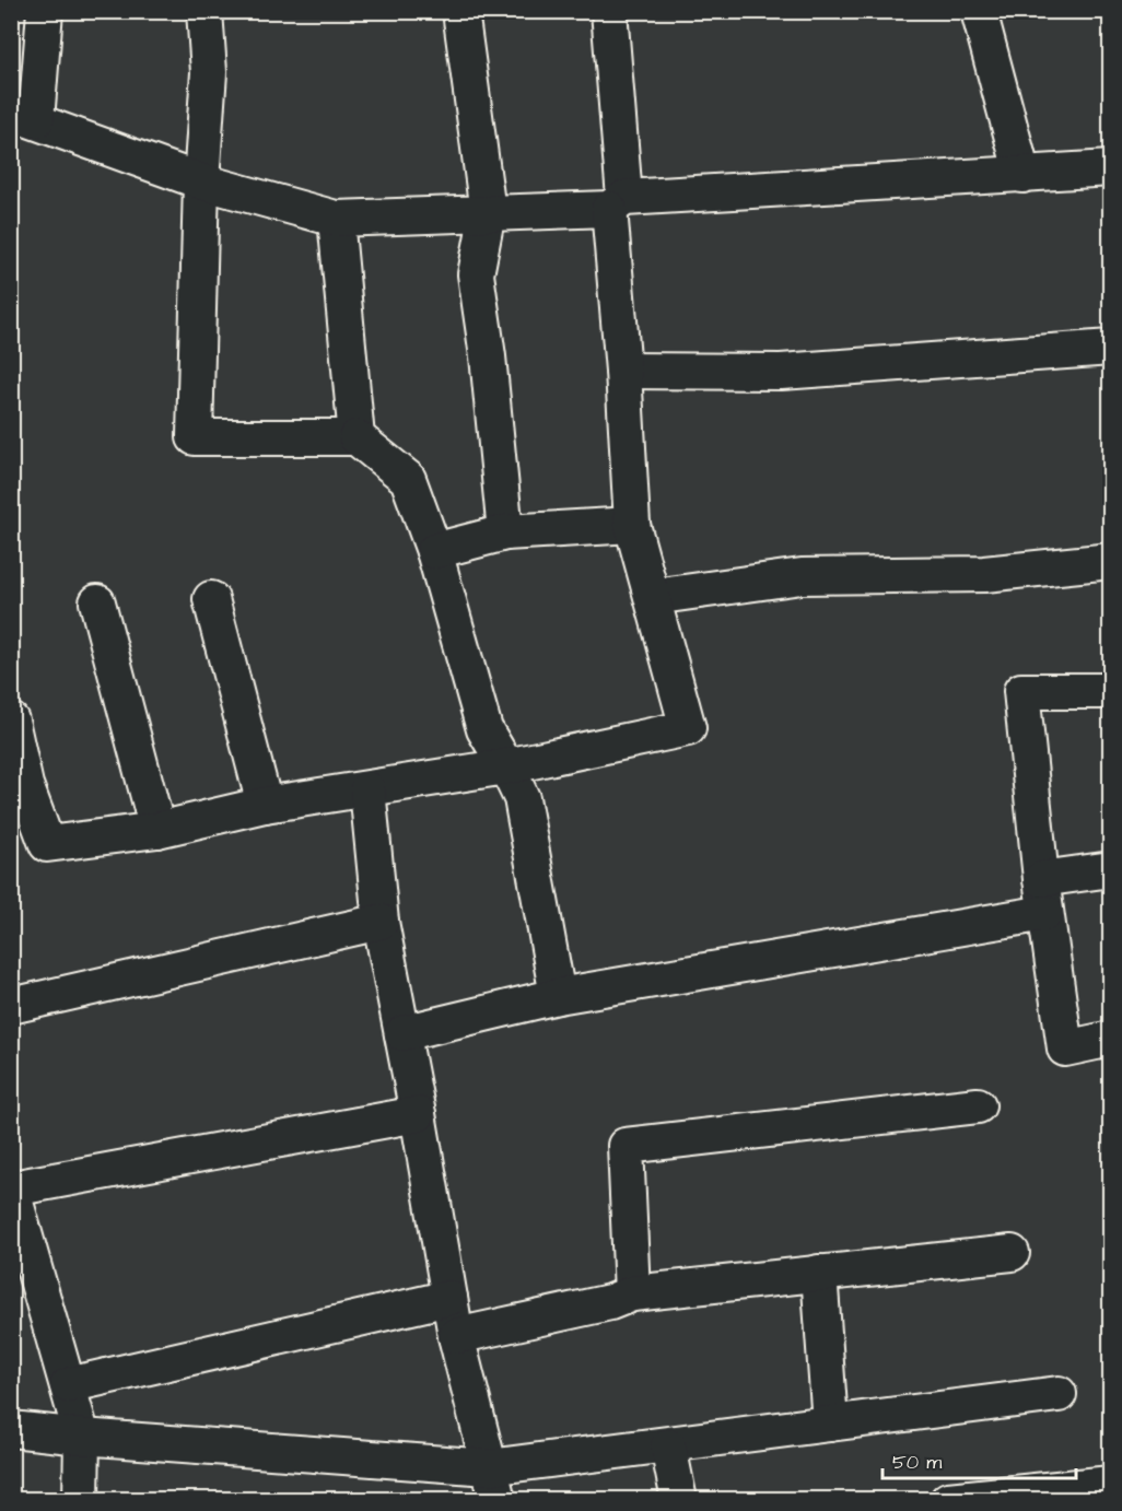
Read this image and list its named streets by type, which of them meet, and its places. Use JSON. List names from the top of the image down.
{
  "scale_bar": "50 m"
}
